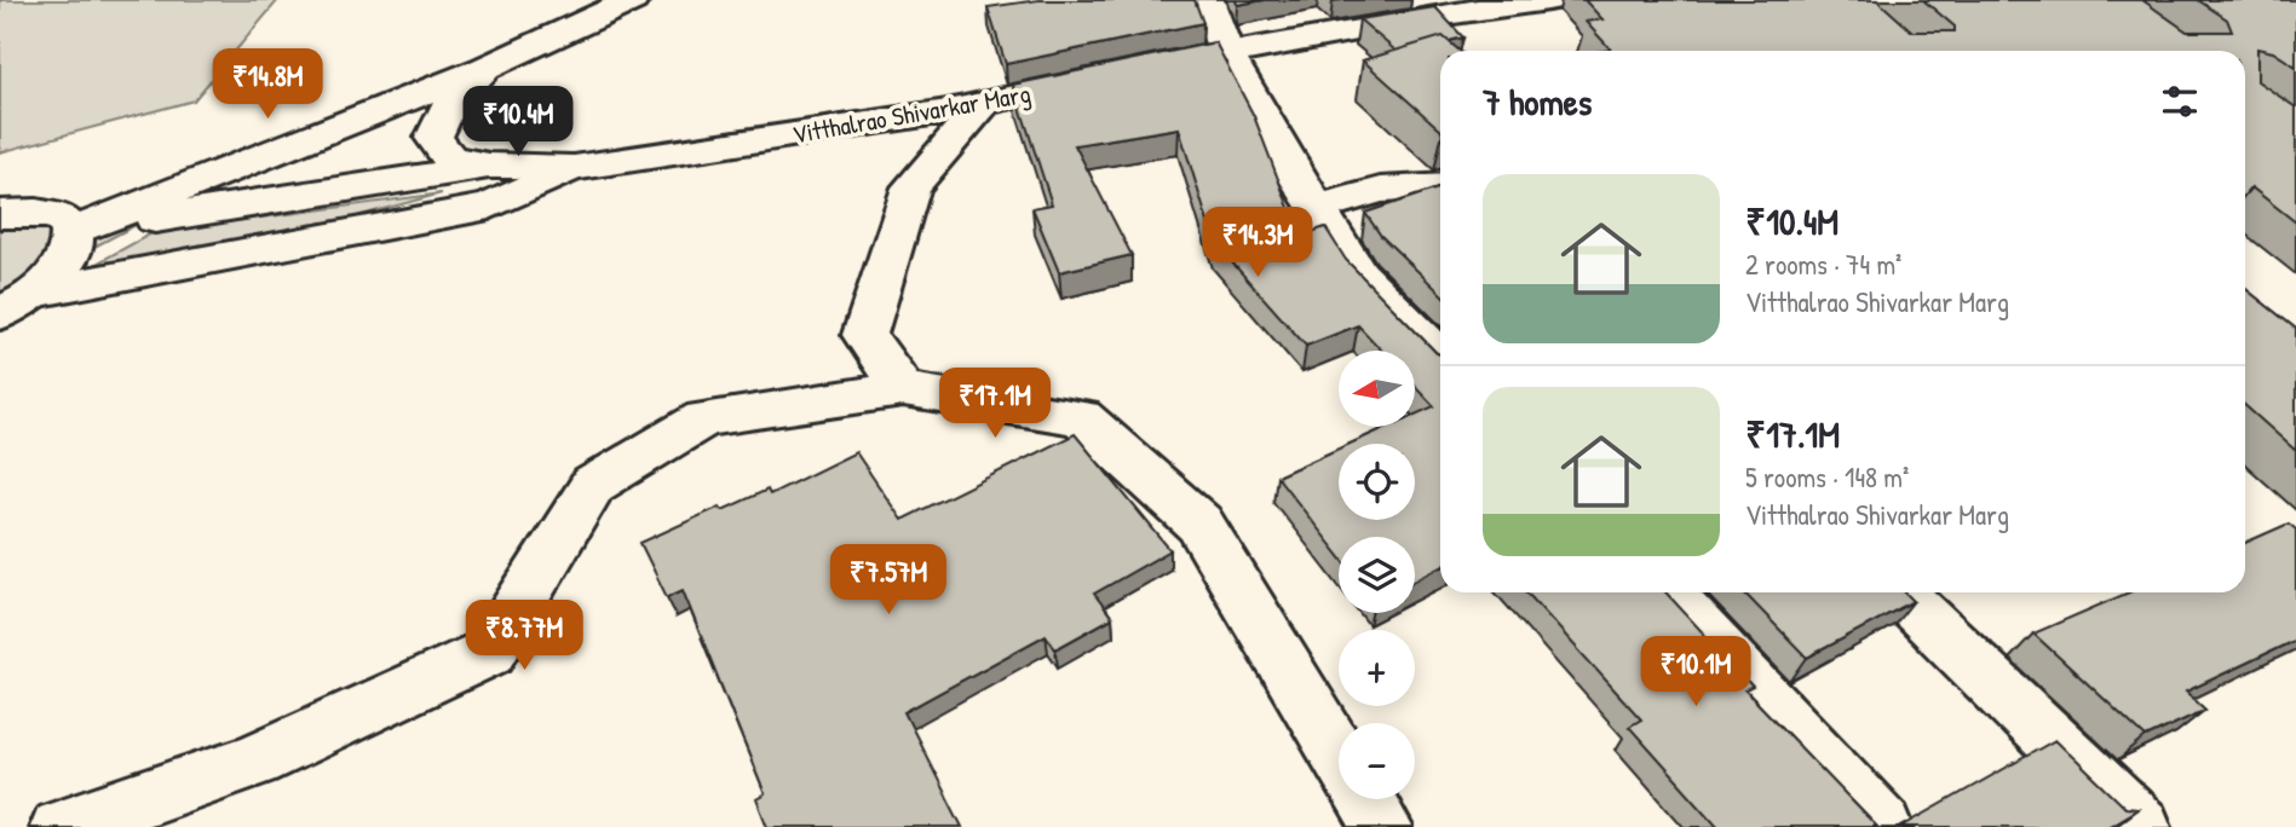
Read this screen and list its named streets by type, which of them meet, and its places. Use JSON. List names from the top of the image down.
{
  "streets": {
    "street": ["Vitthalrao Shivarkar Marg"]
  },
  "north": "left",
  "page": {
    "price": [
      "₹14.8M",
      "₹10.4M",
      "₹14.3M",
      "₹17.1M",
      "₹7.57M",
      "₹8.77M",
      "₹10.1M"
    ],
    "heading": "7 homes",
    "list": [
      {
        "name": "₹10.4M",
        "note": "2 rooms · 74 m² · Vitthalrao Shivarkar Marg"
      },
      {
        "name": "₹17.1M",
        "note": "5 rooms · 148 m² · Vitthalrao Shivarkar Marg"
      }
    ],
    "map_buttons": ["+", "−"]
  }
}
